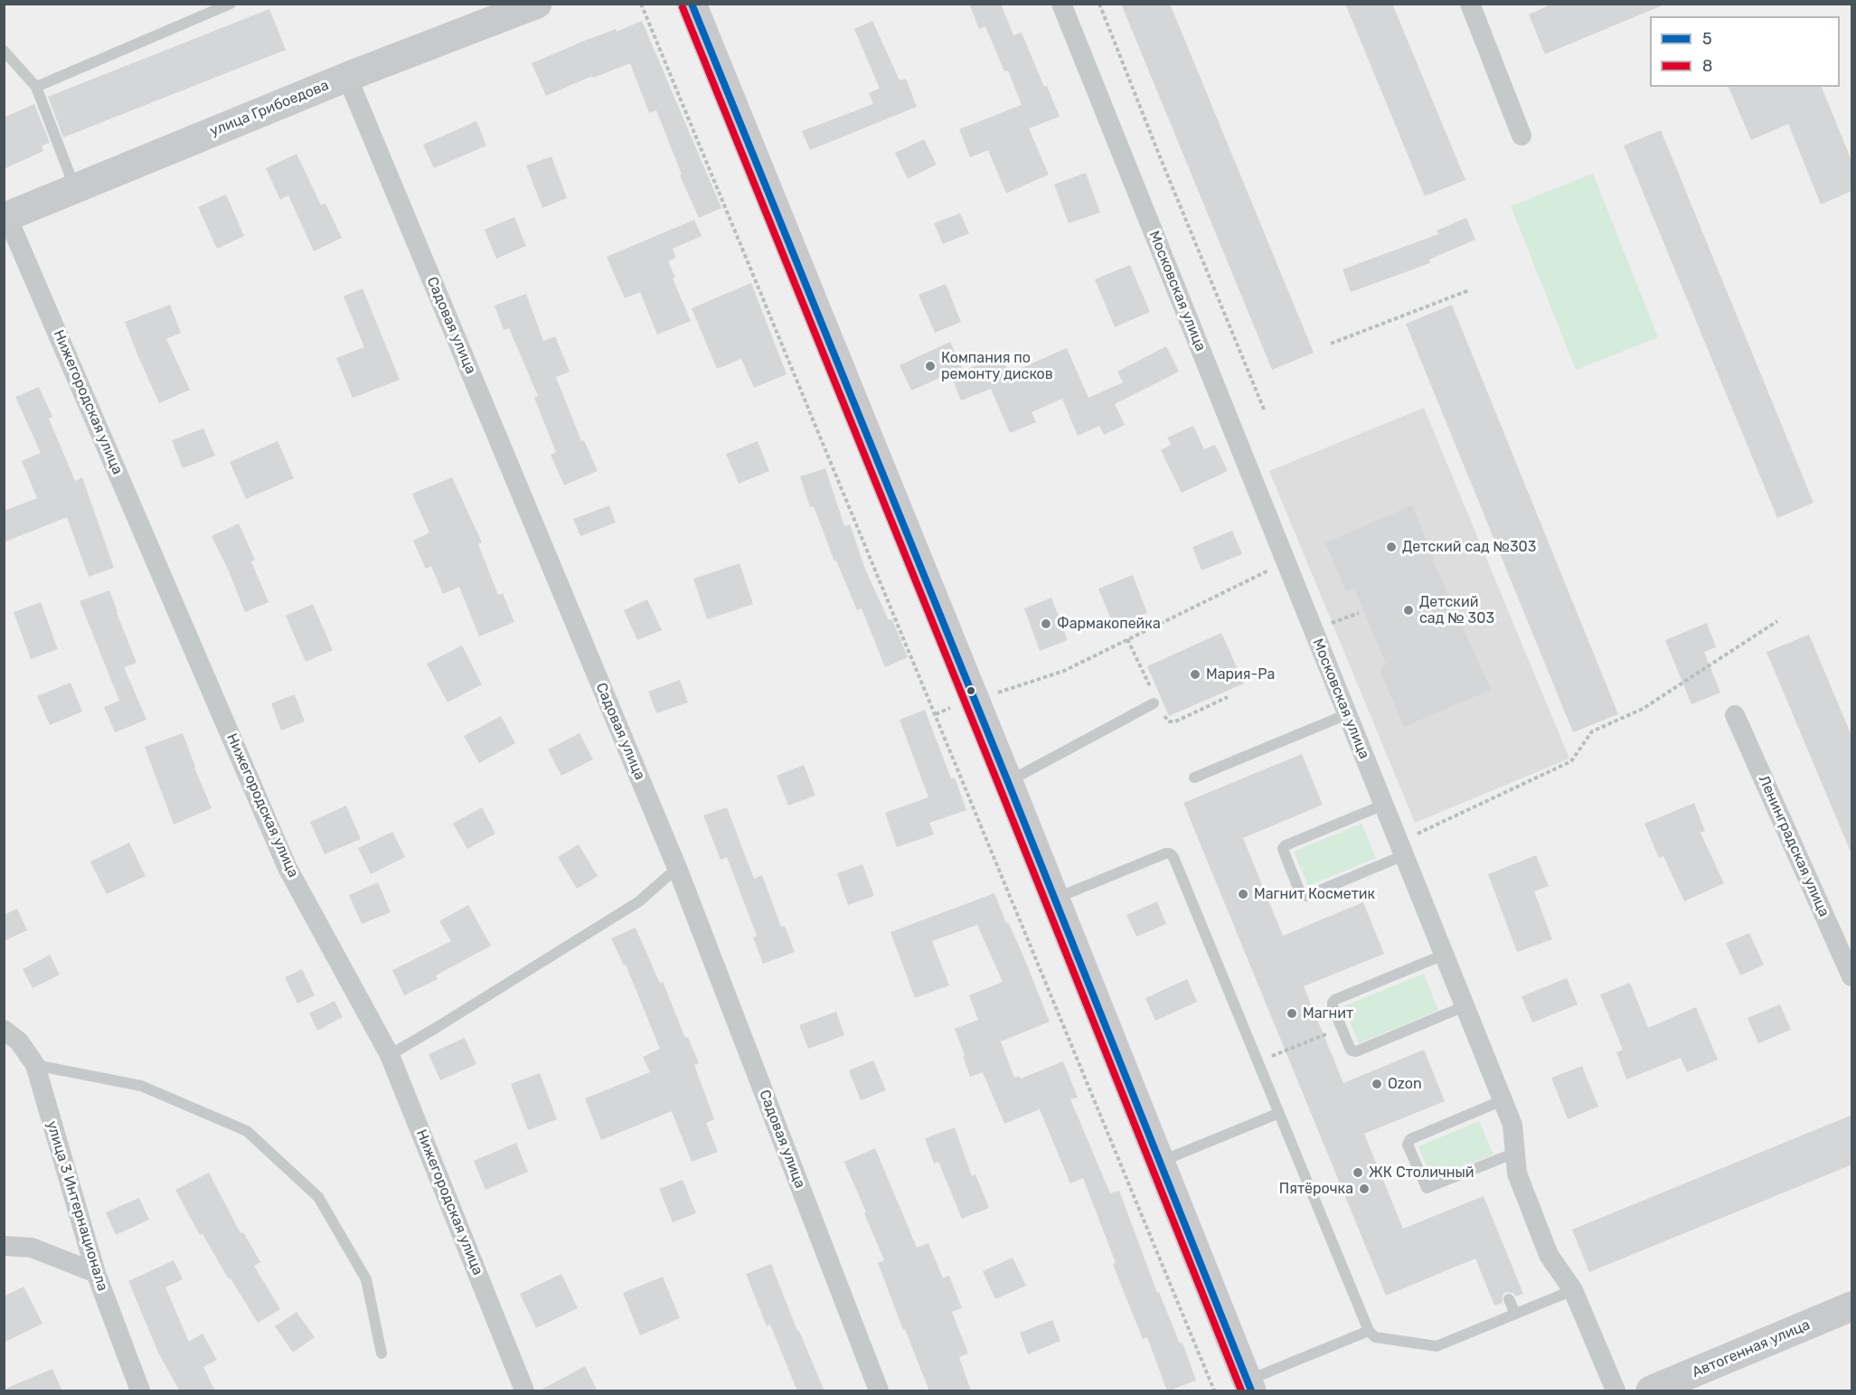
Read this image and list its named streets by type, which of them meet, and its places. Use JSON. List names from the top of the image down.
{
  "streets": {
    "main road": ["улица Грибоедова", "Автогенная улица"],
    "street": [
      "Московская улица",
      "Садовая улица",
      "Нижегородская улица",
      "Ленинградская улица",
      "улица 3 Интернационала"
    ]
  },
  "crossings": [
    ["улица Грибоедова", "Садовая улица"],
    ["улица Грибоедова", "Нижегородская улица"]
  ],
  "places": [
    "Компания по ремонту дисков",
    "Детский сад №303",
    "Детский сад № 303",
    "Фармакопейка",
    "Мария-Ра",
    "Магнит Косметик",
    "Магнит",
    "Ozon",
    "ЖК Столичный",
    "Пятёрочка"
  ],
  "lines": ["transit line 5", "transit line 8"],
  "legend": ["5", "8"]
}
